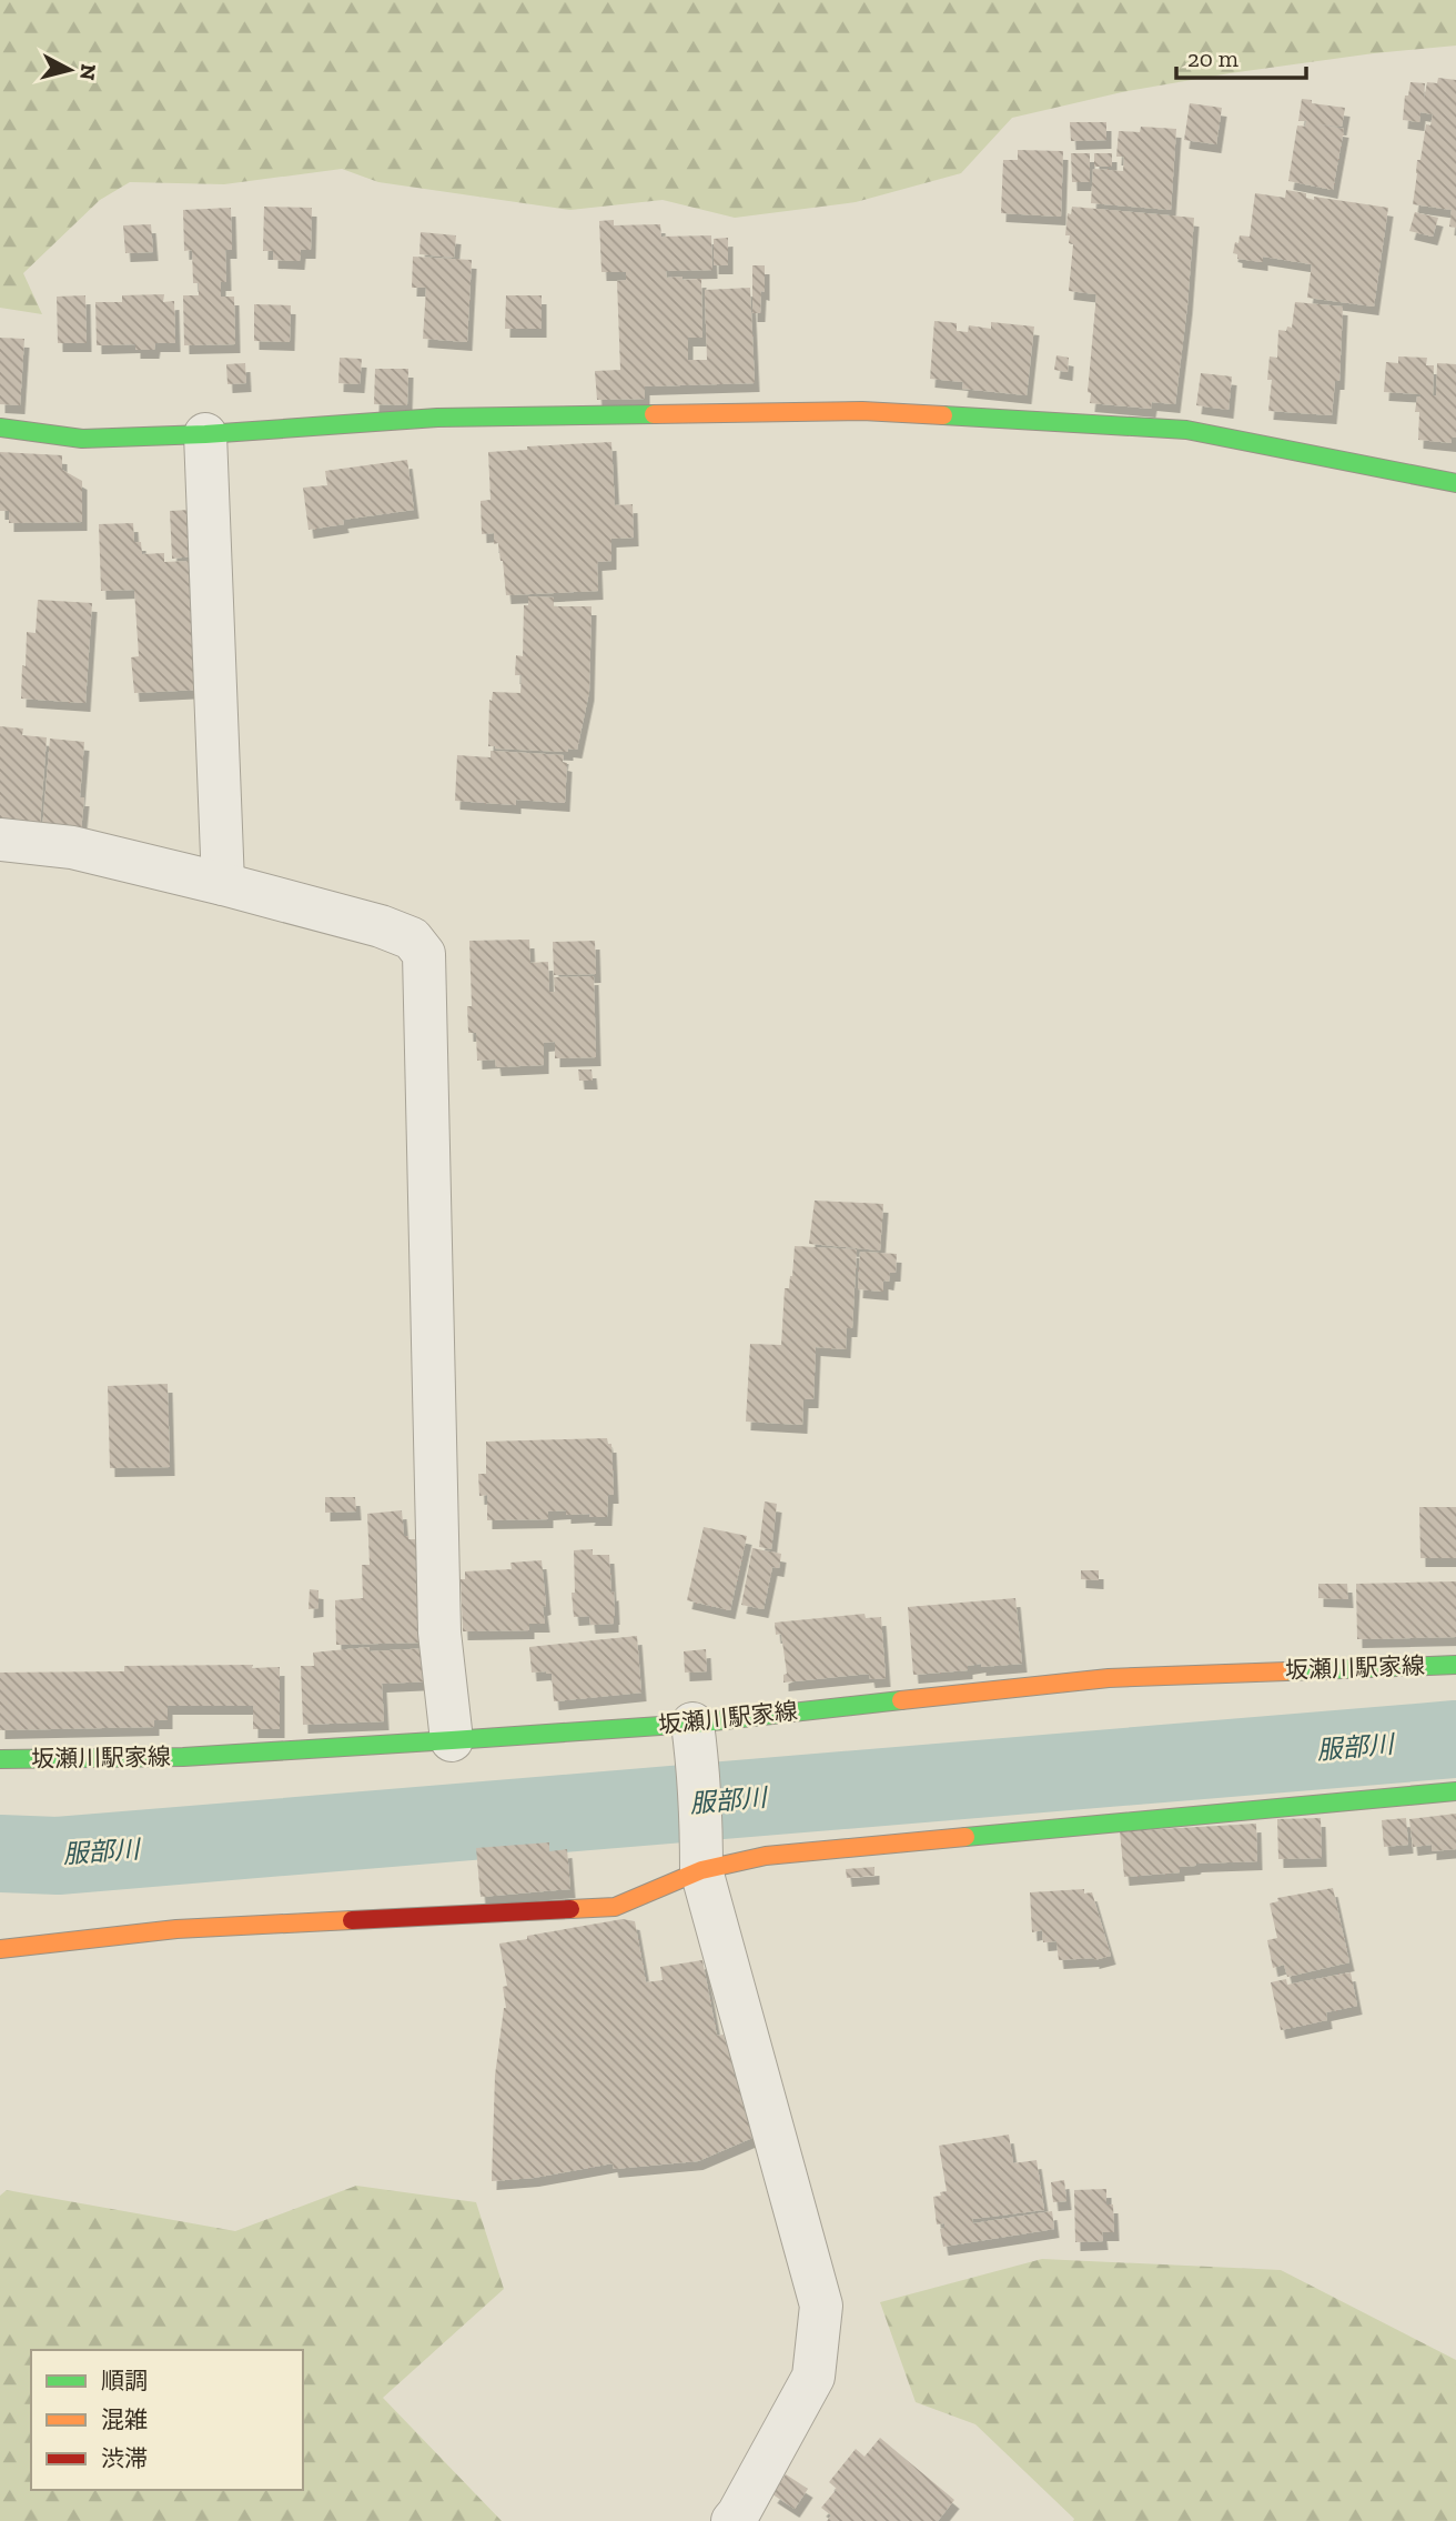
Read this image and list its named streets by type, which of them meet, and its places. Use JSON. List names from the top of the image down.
{
  "streets": {
    "street": ["坂瀬川駅家線"]
  },
  "water": ["服部川"],
  "legend": ["順調", "混雑", "渋滞"],
  "scale_bar": "20 m",
  "north": "right"
}
